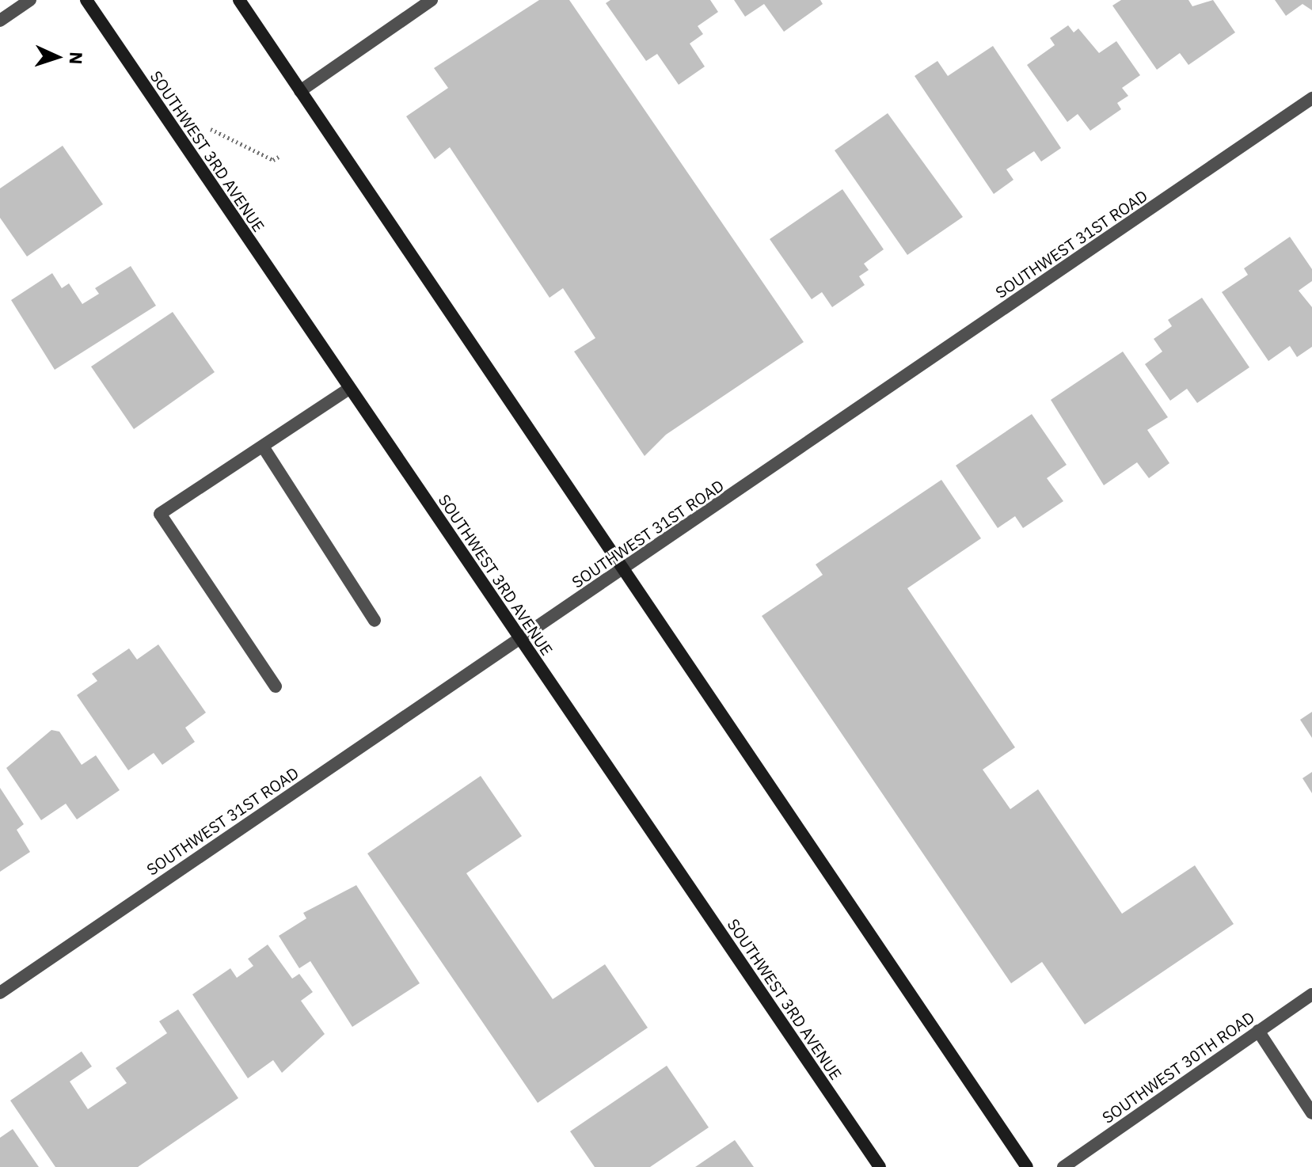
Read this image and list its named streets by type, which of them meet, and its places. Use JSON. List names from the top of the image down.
{
  "streets": {
    "main road": ["SOUTHWEST 3RD AVENUE"],
    "street": ["SOUTHWEST 31ST ROAD", "SOUTHWEST 30TH ROAD"]
  },
  "crossings": [
    ["SOUTHWEST 3RD AVENUE", "SOUTHWEST 31ST ROAD"]
  ],
  "north": "right"
}
